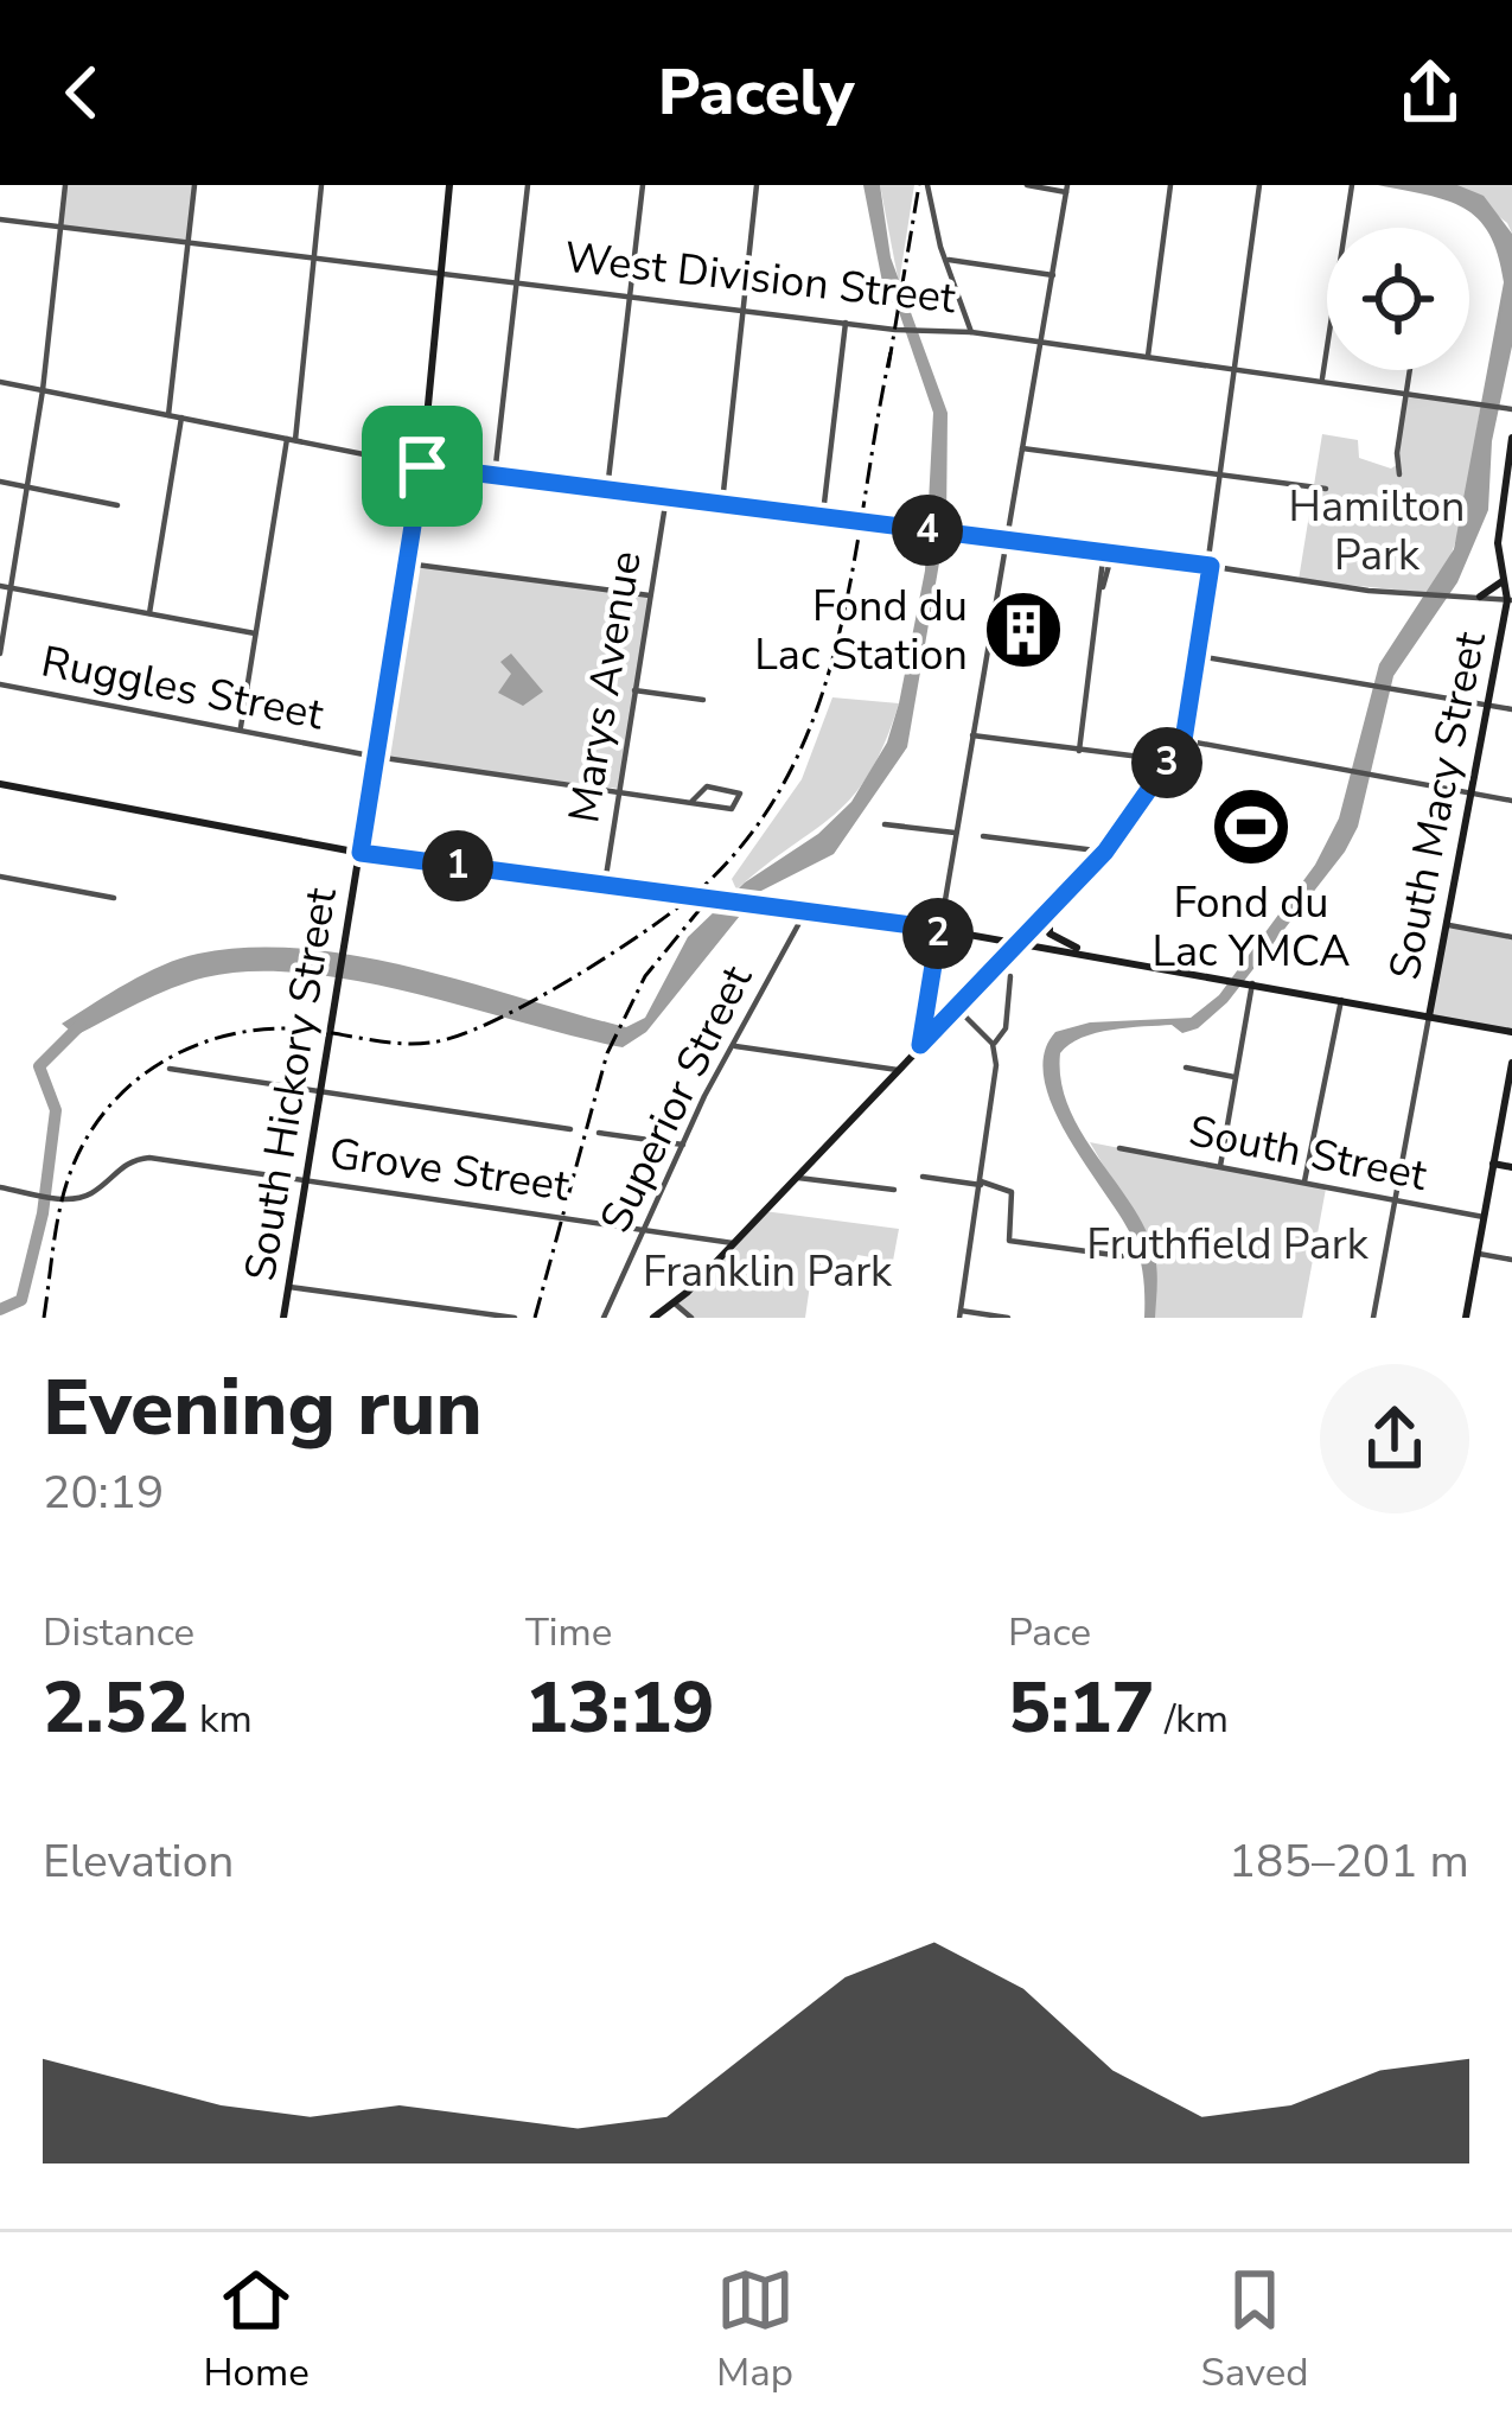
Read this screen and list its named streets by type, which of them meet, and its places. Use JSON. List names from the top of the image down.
{
  "streets": {
    "street": [
      "West Division Street",
      "Ruggles Street",
      "Marys Avenue",
      "South Macy Street",
      "South Hickory Street",
      "Superior Street",
      "South Street",
      "Grove Street"
    ]
  },
  "crossings": [
    ["West Division Street", "South Hickory Street"],
    ["Ruggles Street", "Marys Avenue"],
    ["Ruggles Street", "South Hickory Street"],
    ["South Hickory Street", "Grove Street"],
    ["Superior Street", "Grove Street"]
  ],
  "parks": ["Hamilton Park", "Fruthfield Park", "Franklin Park"],
  "places": {
    "building": ["Fond du Lac Station"],
    "sports": ["Fond du Lac YMCA"]
  },
  "page": {
    "header": "Pacely",
    "pins": [
      "4",
      "3",
      "1",
      "2"
    ],
    "heading": ["Evening run", "20:19"],
    "stats": [
      ["Distance", "2.52 km"],
      ["Time", "13:19"],
      ["Pace", "5:17 /km"]
    ],
    "chart": ["Elevation", "185–201 m"],
    "tabs": ["Home", "Map", "Saved"]
  }
}
